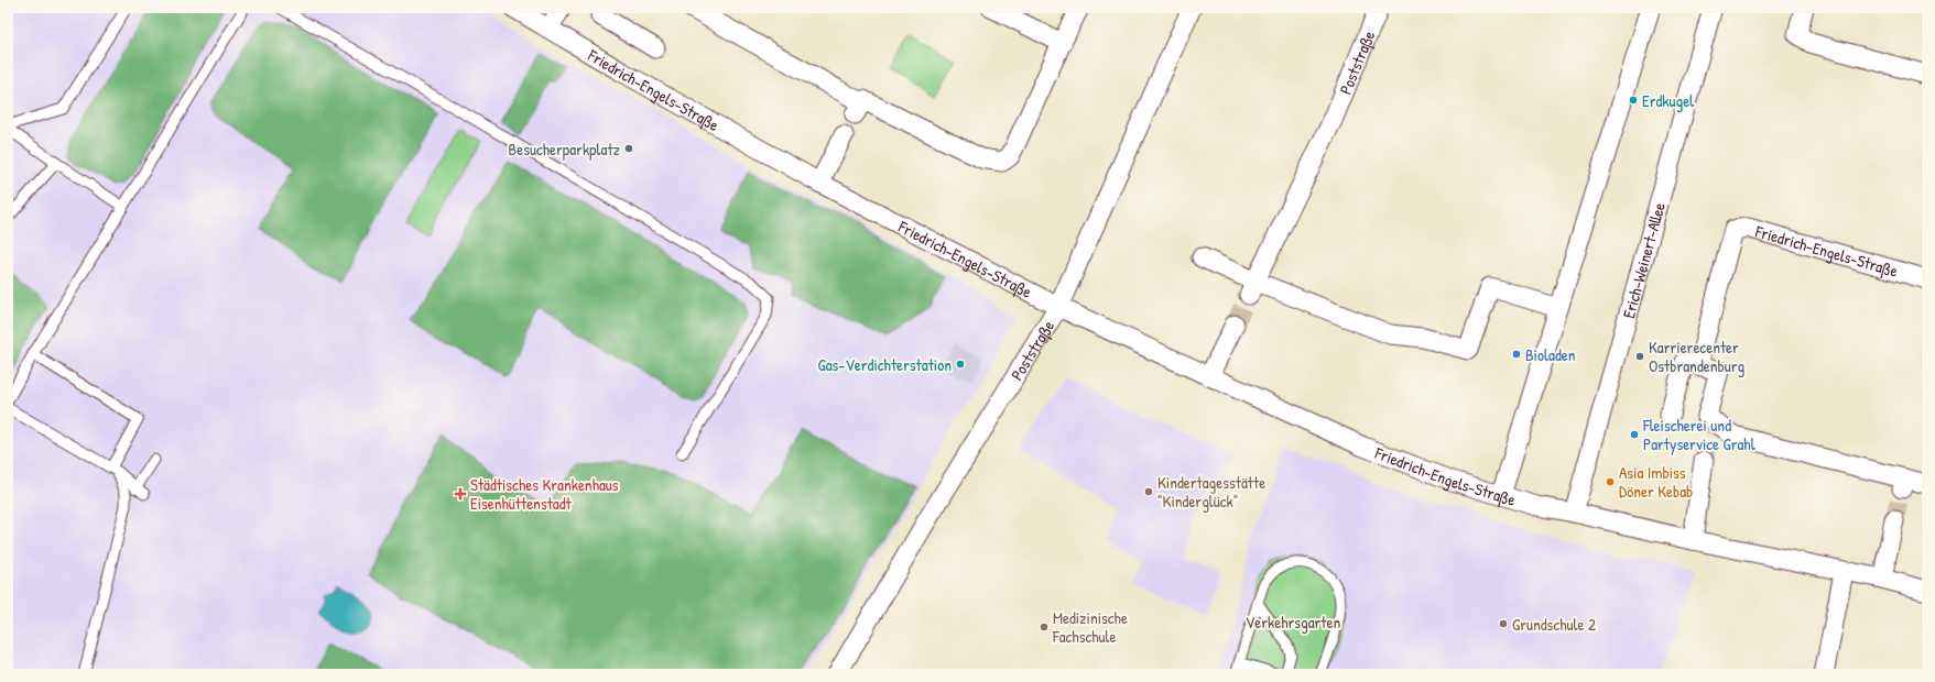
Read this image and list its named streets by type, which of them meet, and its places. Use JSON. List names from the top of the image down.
{
  "streets": {
    "street": ["Poststraße", "Friedrich-Engels-Straße", "Erich-Weinert-Allee"]
  },
  "crossings": [
    ["Poststraße", "Friedrich-Engels-Straße"],
    ["Friedrich-Engels-Straße", "Erich-Weinert-Allee"]
  ],
  "parks": ["Verkehrsgarten"],
  "places": {
    "other": [
      "Erdkugel",
      "Besucherparkplatz",
      "Bioladen",
      "Karrierecenter Ostbrandenburg",
      "Gas-Verdichterstation",
      "Fleischerei und Partyservice Grahl",
      "Asia Imbiss Döner Kebab",
      "Kindertagesstätte \"Kinderglück\"",
      "Grundschule 2",
      "Medizinische Fachschule"
    ],
    "health": ["Städtisches Krankenhaus Eisenhüttenstadt"]
  }
}
